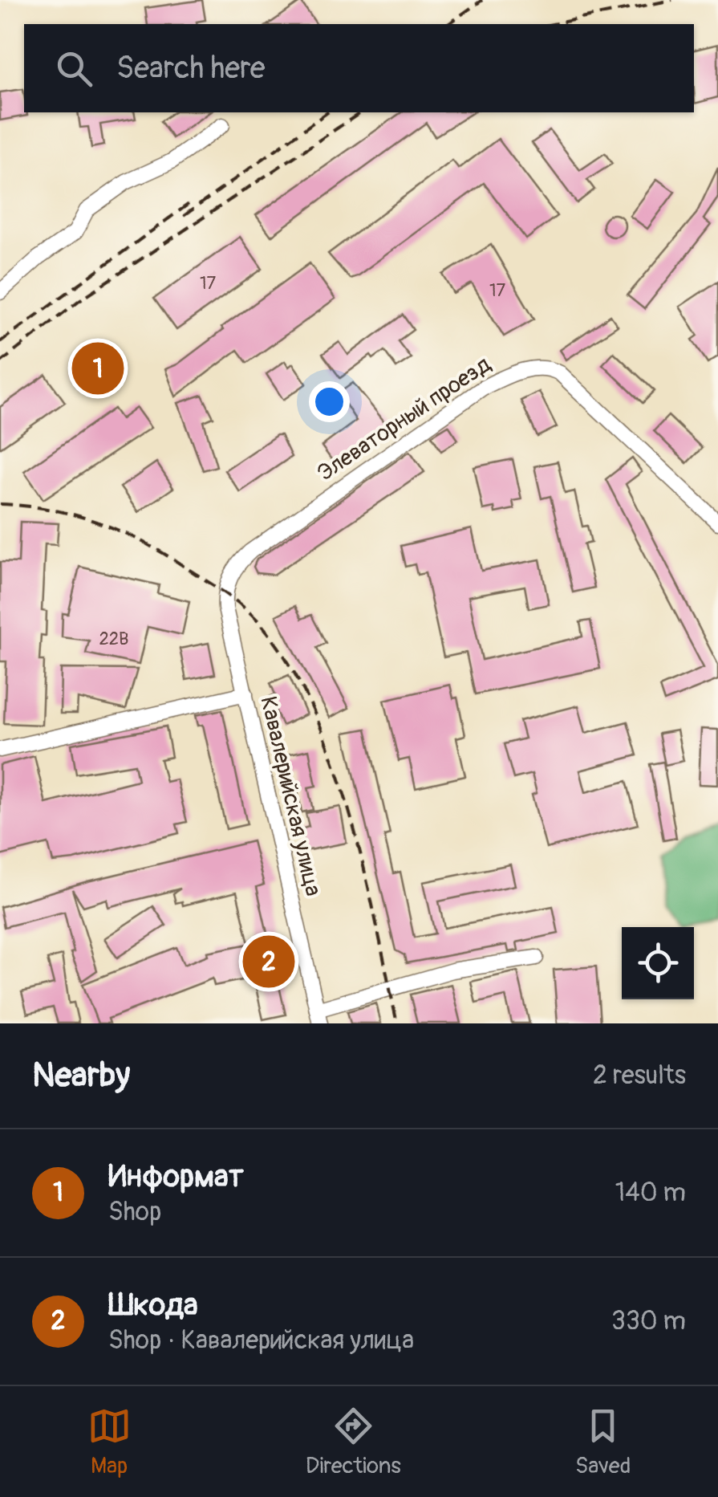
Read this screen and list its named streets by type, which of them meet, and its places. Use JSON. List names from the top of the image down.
{
  "streets": {
    "street": ["Элеваторный проезд", "Кавалерийская улица"]
  },
  "crossings": [
    ["Элеваторный проезд", "Кавалерийская улица"]
  ],
  "house_numbers": ["17", "17", "22В"],
  "page": {
    "search": "Search here",
    "pins": ["1", "2"],
    "heading": ["Nearby", "2 results"],
    "list": [
      {
        "mark": "1",
        "name": "Информат",
        "note": "Shop",
        "value": "140 m"
      },
      {
        "mark": "2",
        "name": "Шкода",
        "note": "Shop · Кавалерийская улица",
        "value": "330 m"
      }
    ],
    "nav": ["Map", "Directions", "Saved"]
  }
}
